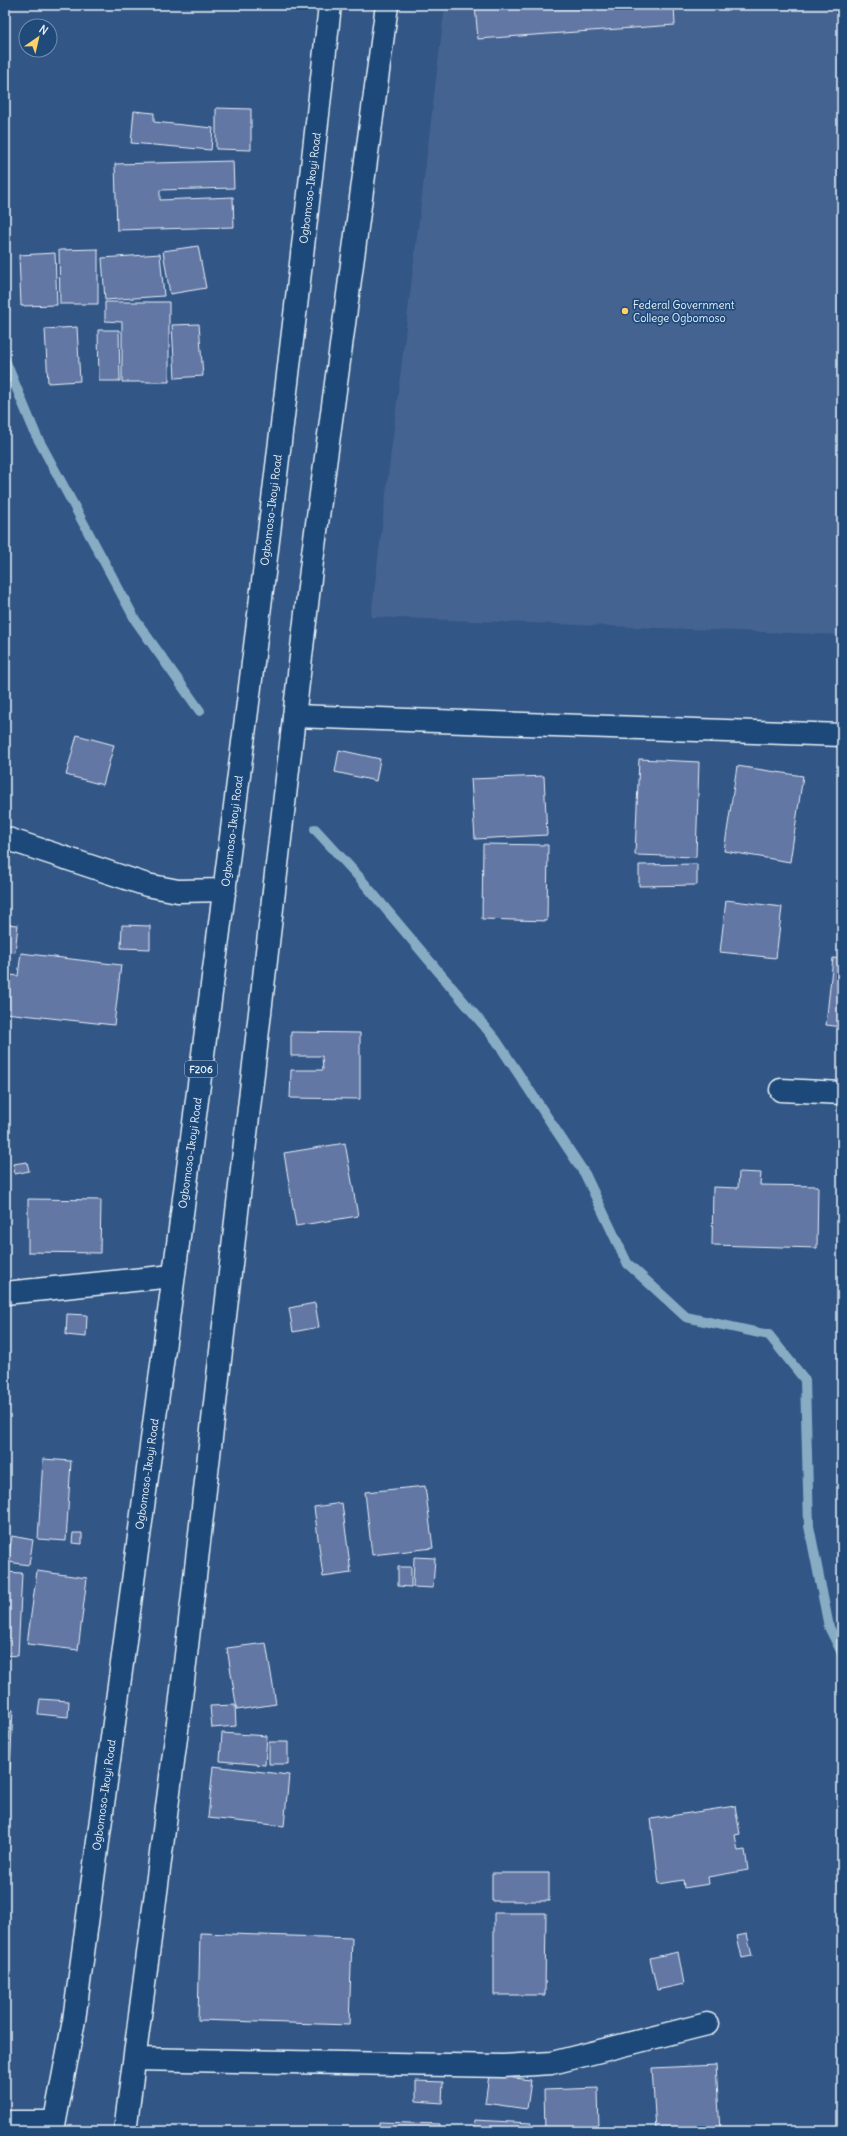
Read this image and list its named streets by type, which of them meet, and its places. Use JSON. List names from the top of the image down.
{
  "streets": {
    "main road": ["Ogbomoso-Ikoyi Road", "F206"]
  },
  "places": ["Federal Government College Ogbomoso"],
  "north": "top right"
}
